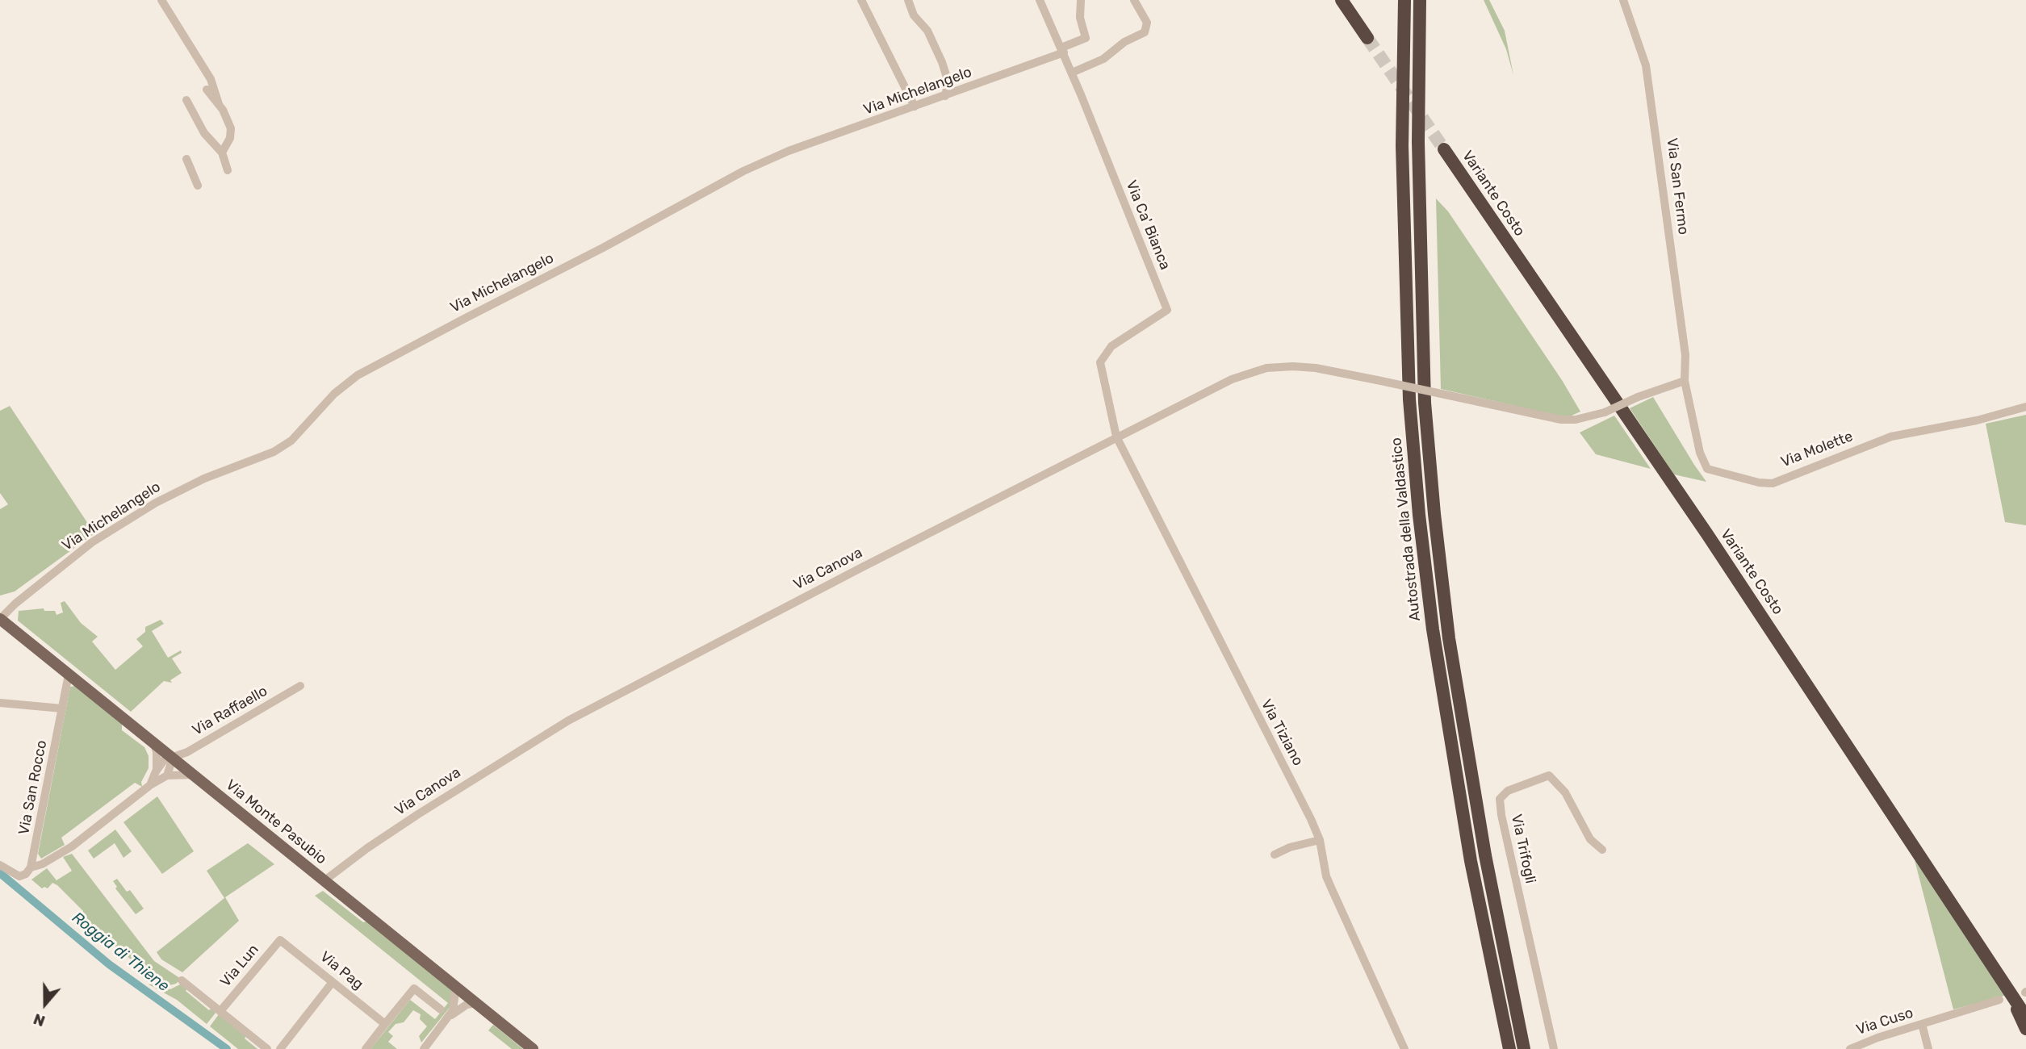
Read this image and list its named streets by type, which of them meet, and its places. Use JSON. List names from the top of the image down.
{
  "streets": {
    "highway": ["Variante Costo", "Autostrada della Valdastico"],
    "main road": ["Via Monte Pasubio"],
    "street": [
      "Via Michelangelo",
      "Via San Fermo",
      "Via Ca' Bianca",
      "Via Molette",
      "Via Canova",
      "Via Raffaello",
      "Via Tiziano",
      "Via San Rocco",
      "Via Trifogli",
      "Via Lun",
      "Via Pag",
      "Via Cuso"
    ]
  },
  "crossings": [
    ["Via Michelangelo", "Via Ca' Bianca"],
    ["Via Michelangelo", "Via Monte Pasubio"],
    ["Via San Fermo", "Via Molette"],
    ["Via San Fermo", "Via Canova"],
    ["Via Ca' Bianca", "Via Canova"],
    ["Via Ca' Bianca", "Via Tiziano"],
    ["Via Molette", "Via Canova"],
    ["Via Canova", "Via Tiziano"],
    ["Via Canova", "Via Monte Pasubio"],
    ["Via Raffaello", "Via Monte Pasubio"],
    ["Via San Rocco", "Via Monte Pasubio"],
    ["Via Lun", "Via Pag"]
  ],
  "water": ["Roggia di Thiene"],
  "north": "bottom"
}
